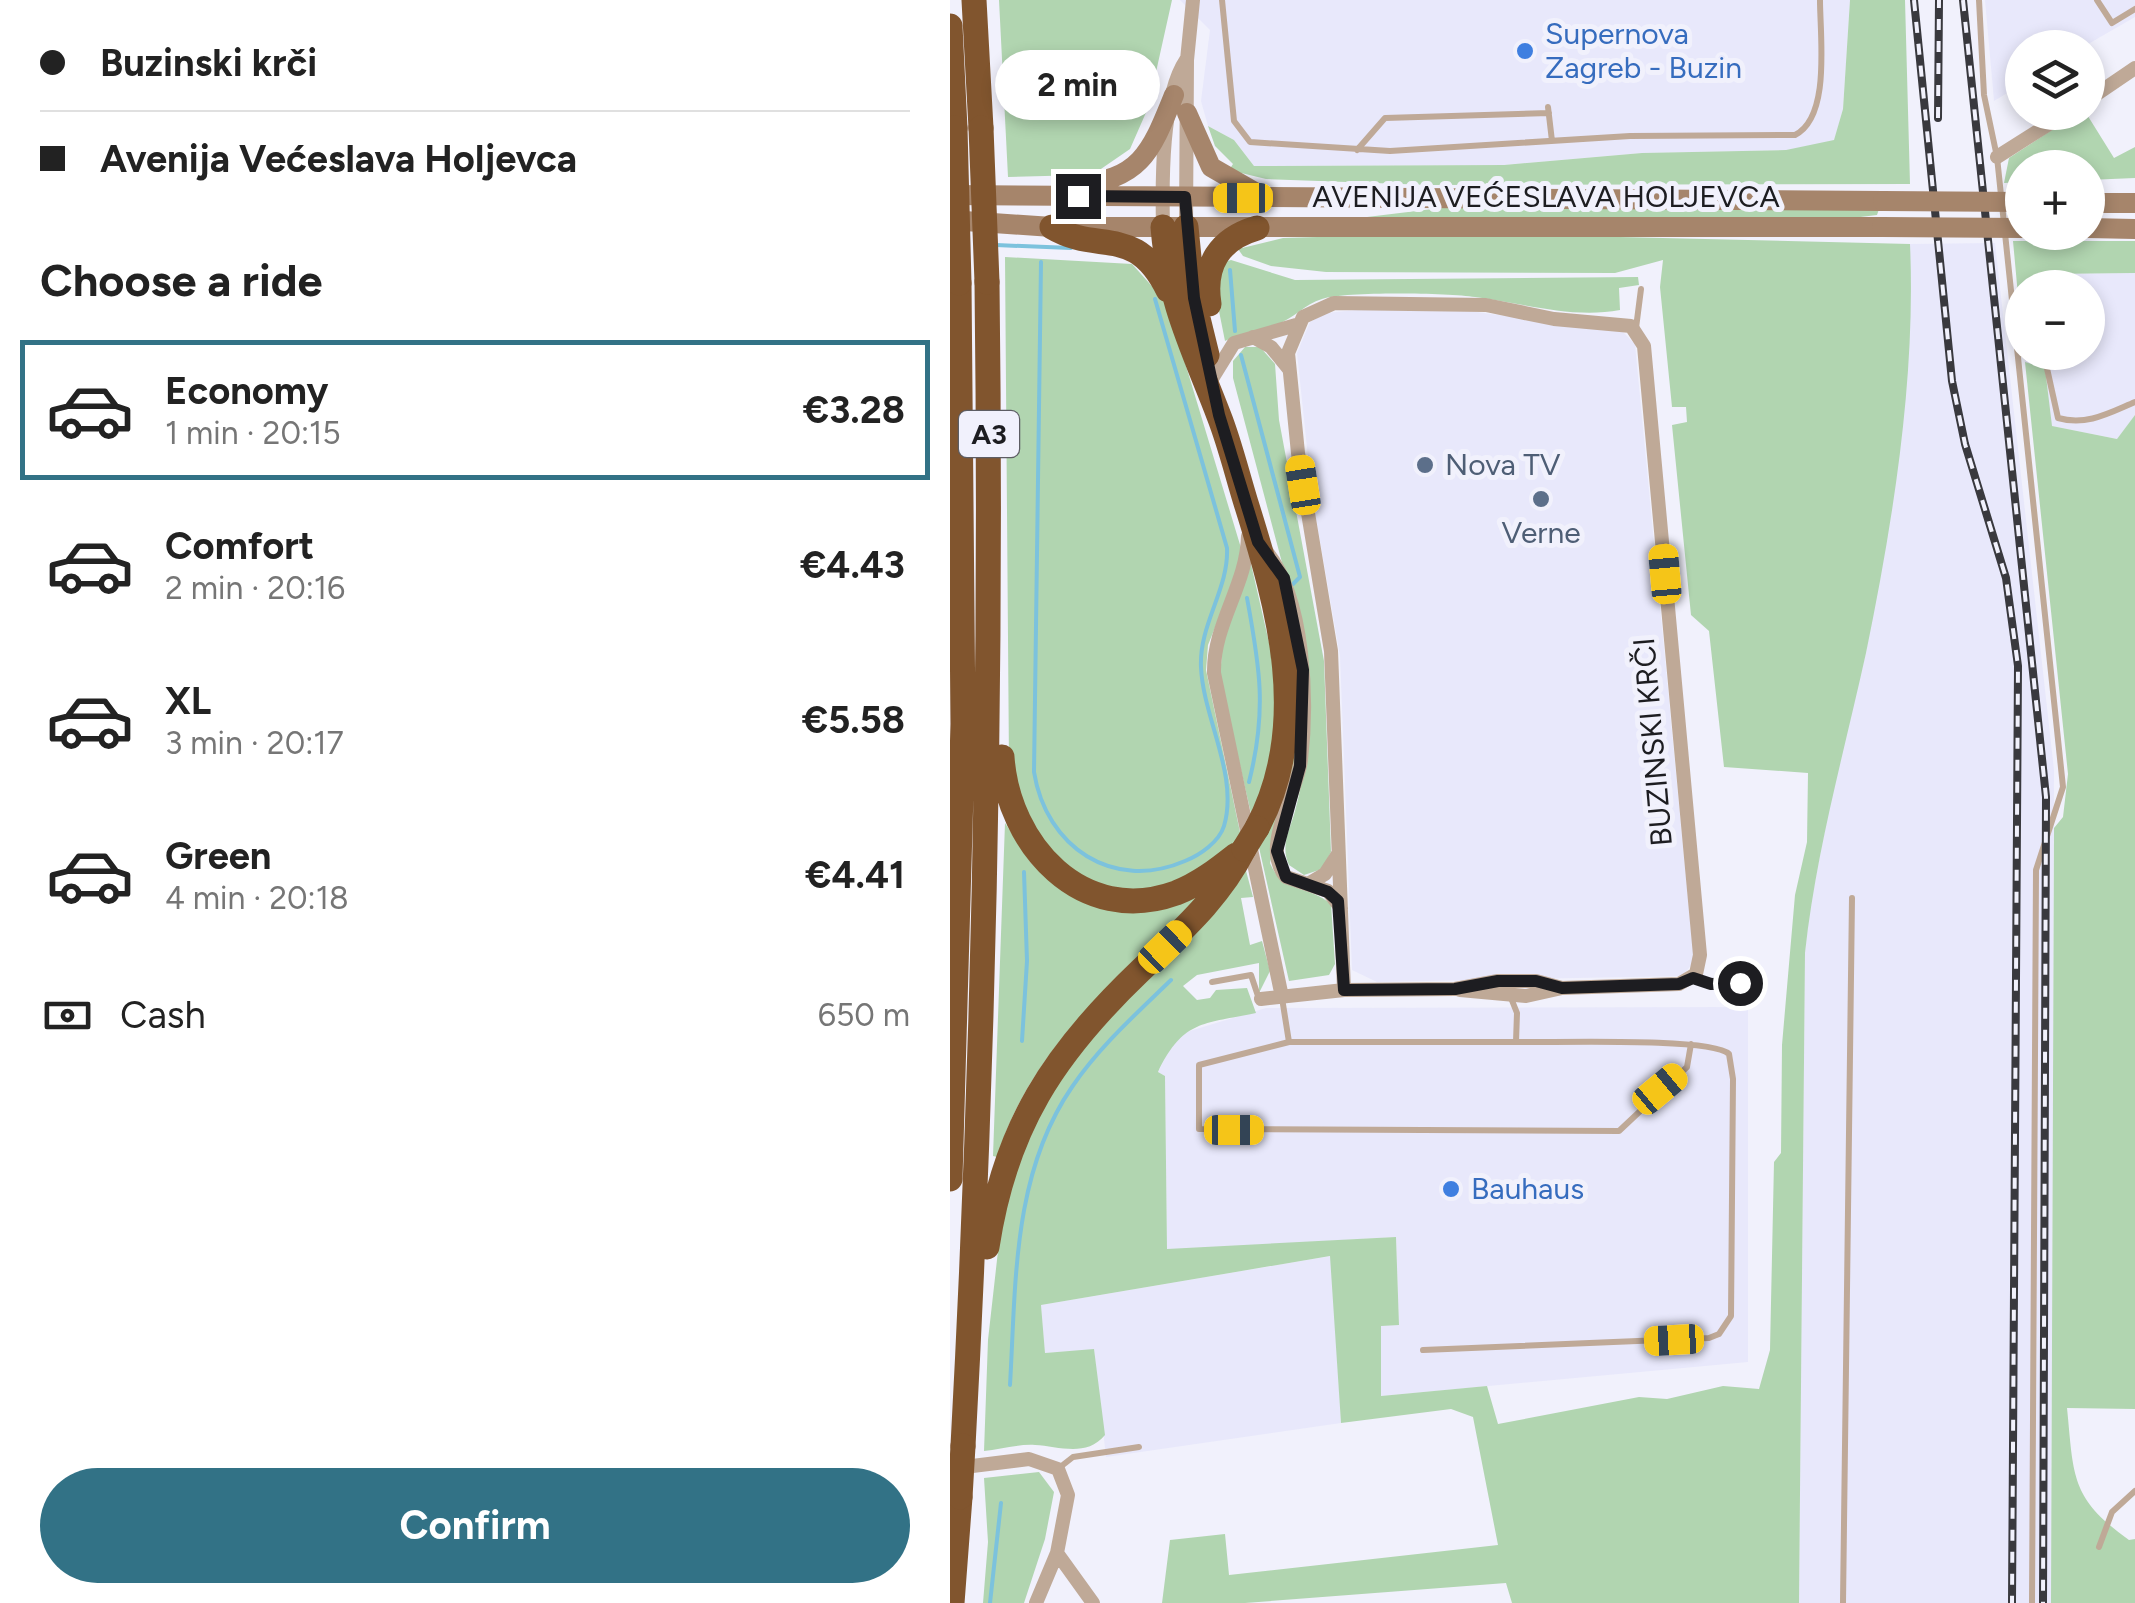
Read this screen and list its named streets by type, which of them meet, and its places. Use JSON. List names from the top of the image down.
{
  "streets": {
    "highway": ["A3"],
    "main road": ["AVENIJA VEĆESLAVA HOLJEVCA"],
    "street": ["BUZINSKI KRČI"]
  },
  "places": [
    "Supernova Zagreb - Buzin",
    "Nova TV",
    "Verne",
    "Bauhaus"
  ],
  "page": {
    "banner": ["Buzinski krči", "Avenija Većeslava Holjevca"],
    "map_buttons": ["+", "−"],
    "bubble": "2 min",
    "heading": "Choose a ride",
    "list": [
      {
        "name": "Economy",
        "note": "1 min · 20:15",
        "value": "€3.28"
      },
      {
        "name": "Comfort",
        "note": "2 min · 20:16",
        "value": "€4.43"
      },
      {
        "name": "XL",
        "note": "3 min · 20:17",
        "value": "€5.58"
      },
      {
        "name": "Green",
        "note": "4 min · 20:18",
        "value": "€4.41"
      }
    ],
    "pay": ["Cash", "650 m"],
    "buttons": "Confirm"
  }
}
